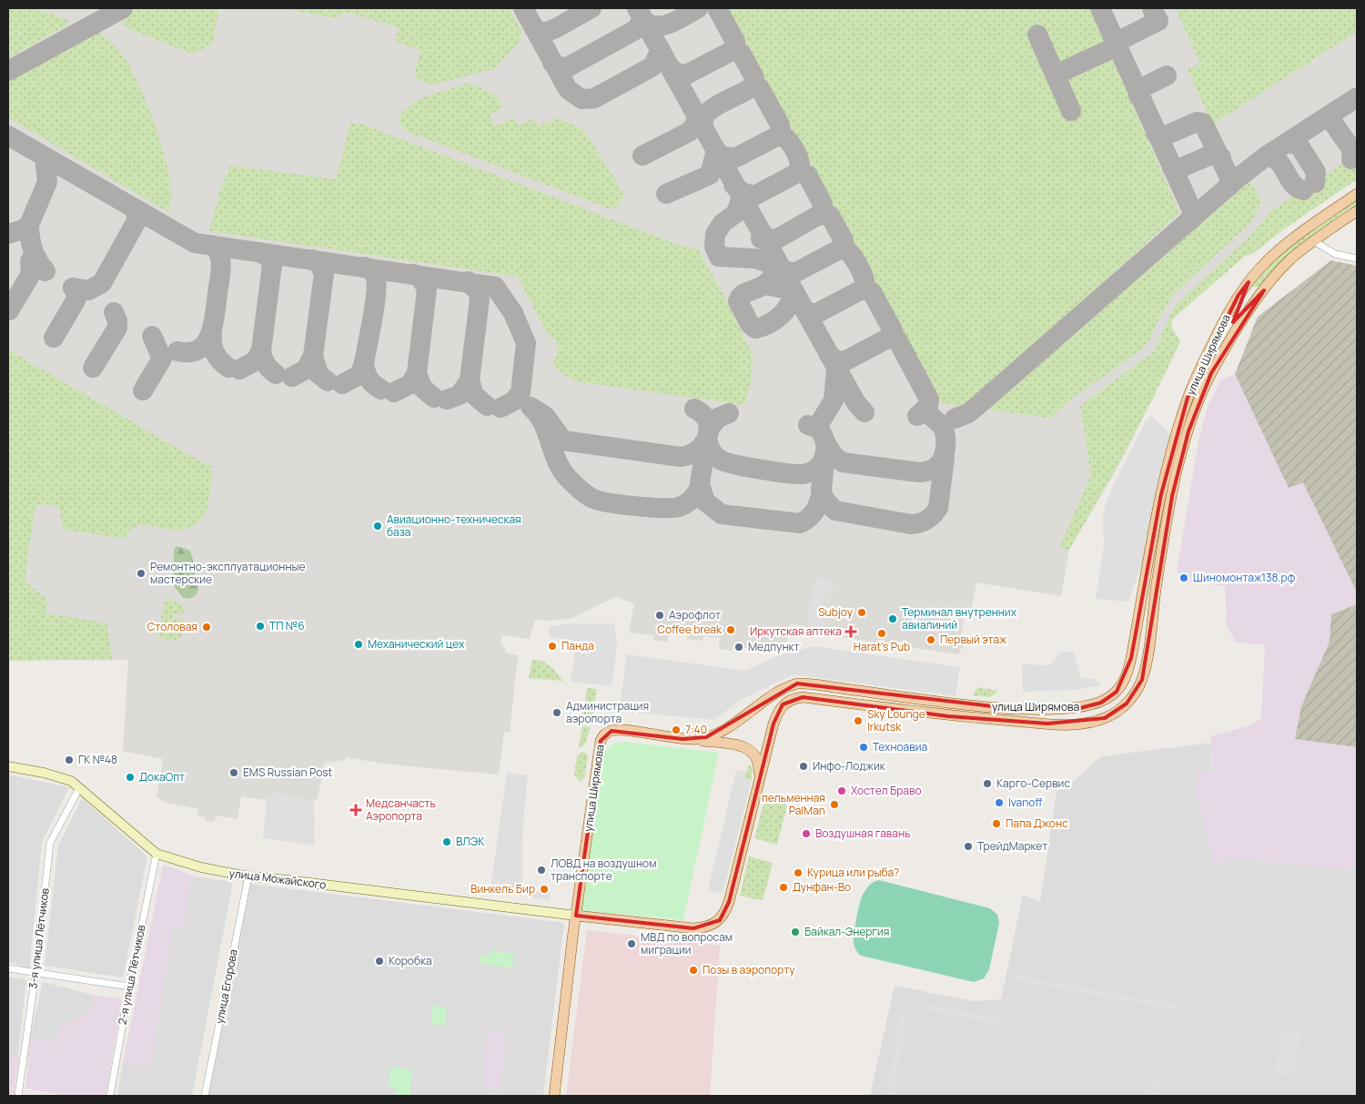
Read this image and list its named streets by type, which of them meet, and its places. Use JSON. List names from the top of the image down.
{
  "streets": {
    "main road": ["улица Ширямова"],
    "street": [
      "улица Можайского",
      "3-я улица Лётчиков",
      "2-я улица Лётчиков",
      "улица Егорова"
    ]
  },
  "crossings": [
    ["улица Ширямова", "улица Можайского"],
    ["улица Можайского", "3-я улица Лётчиков"],
    ["улица Можайского", "2-я улица Лётчиков"],
    ["улица Можайского", "улица Егорова"]
  ],
  "places": {
    "other": [
      "Авиационно-техническая база",
      "Ремонтно-эксплуатационные мастерские",
      "Шиномонтаж138.рф",
      "Subjoy",
      "Аэрофлот",
      "Терминал внутренних авиалиний",
      "ТП №6",
      "Столовая",
      "Coffee break",
      "Harat's Pub",
      "Первый этаж",
      "Механический цех",
      "Панда",
      "Медпункт",
      "Администрация аэропорта",
      "Sky Lounge Irkutsk",
      "7:40",
      "Техноавиа",
      "ГК №48",
      "Инфо-Лоджик",
      "EMS Russian Рost",
      "ДокаОпт",
      "Карго-Сервис",
      "Хостел Браво",
      "Ivanoff",
      "пельменная PalMan",
      "Папа Джонс",
      "Воздушная гавань",
      "ВЛЭК",
      "ТрейдМаркет",
      "ЛОВД на воздушном транспорте",
      "Курица или рыба?",
      "Дунфан-Во",
      "Винкель Бир",
      "Байкал-Энергия",
      "МВД по вопросам миграции",
      "Коробка",
      "Позы в аэропорту"
    ],
    "health": ["Иркутская аптека", "Медсанчасть Аэропорта"]
  }
}
